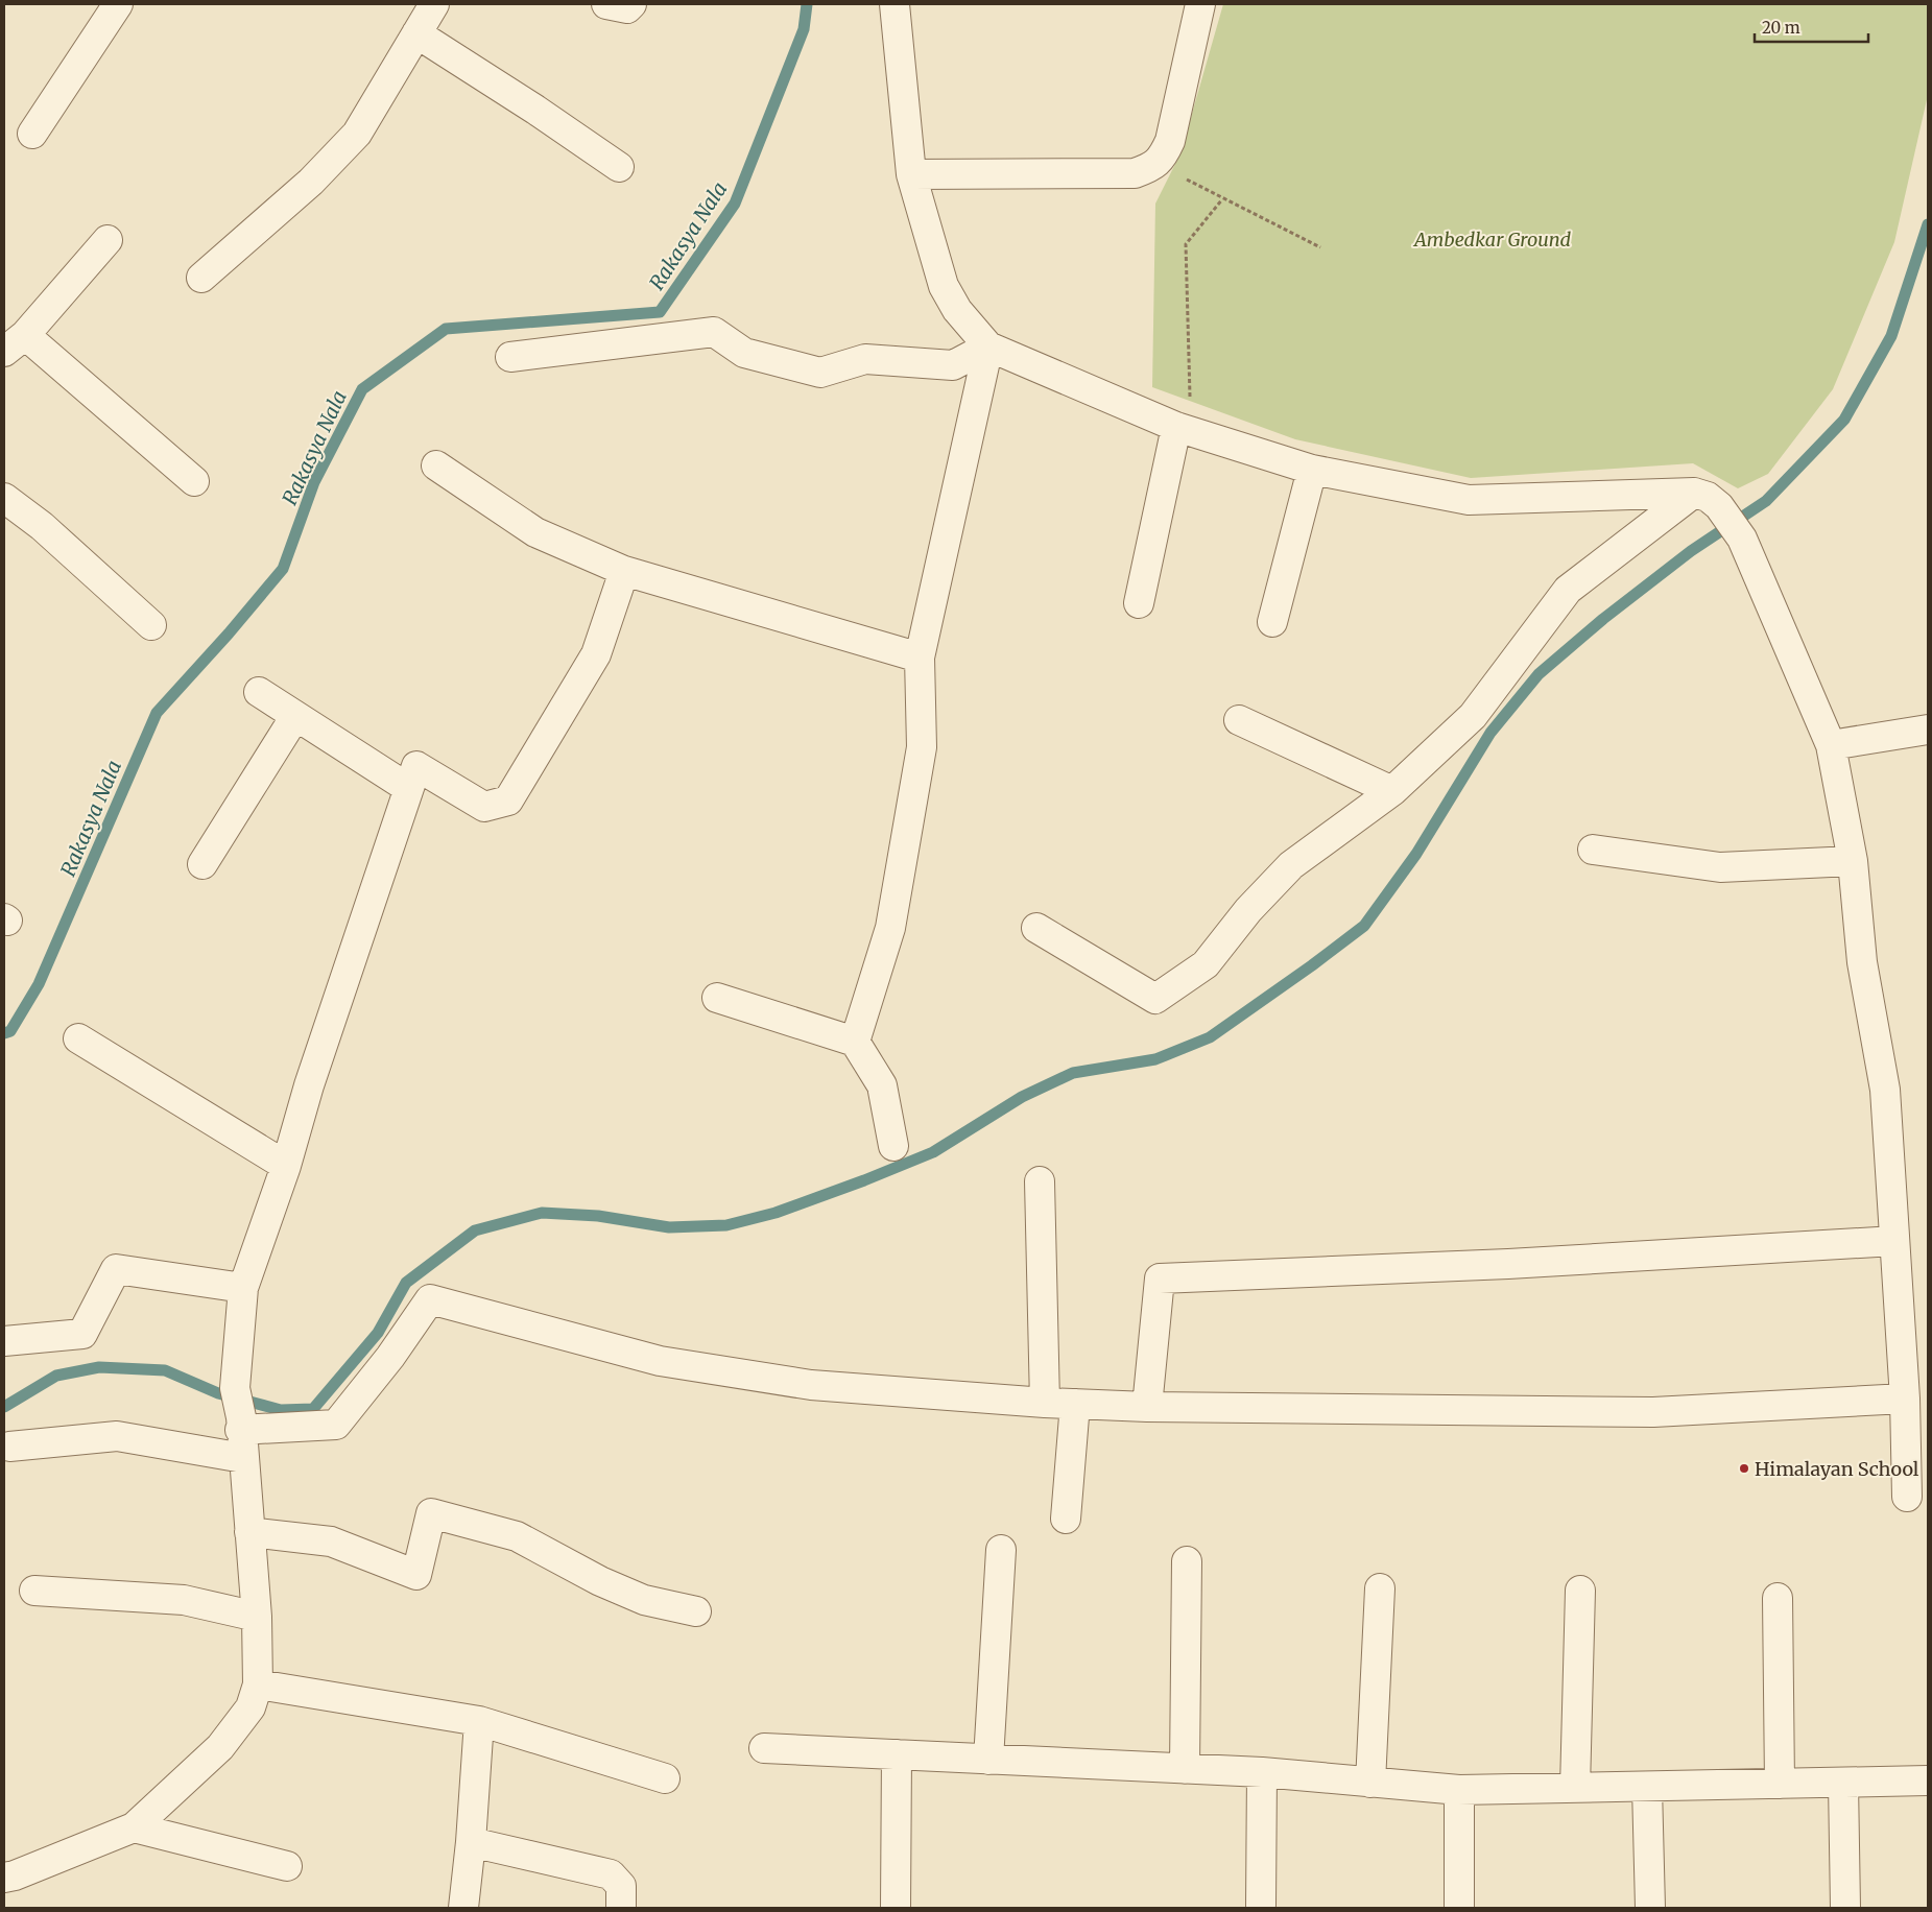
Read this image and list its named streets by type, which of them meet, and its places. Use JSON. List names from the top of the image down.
{
  "water": ["Rakasya Nala"],
  "parks": ["Ambedkar Ground"],
  "places": ["Himalayan School"],
  "scale_bar": "20 m"
}
